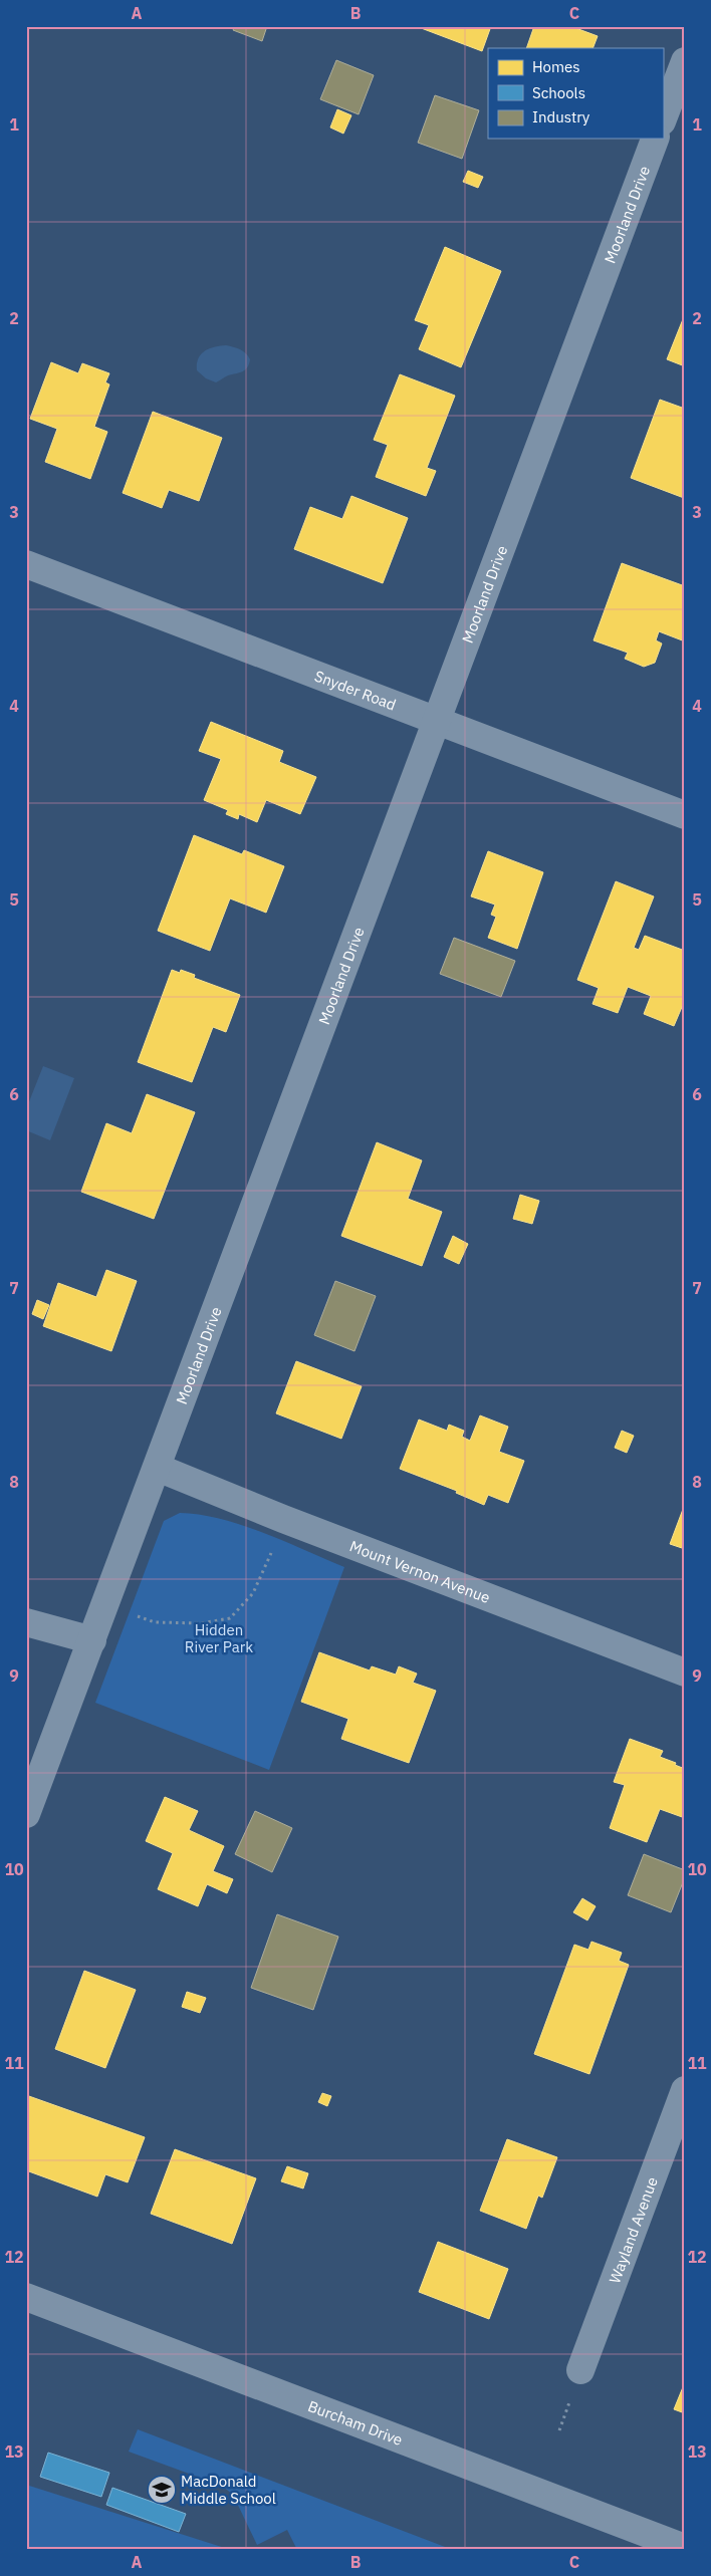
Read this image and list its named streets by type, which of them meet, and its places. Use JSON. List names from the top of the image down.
{
  "streets": {
    "street": [
      "Moorland Drive",
      "Snyder Road",
      "Mount Vernon Avenue",
      "Wayland Avenue",
      "Burcham Drive"
    ]
  },
  "crossings": [
    ["Moorland Drive", "Snyder Road"],
    ["Moorland Drive", "Mount Vernon Avenue"]
  ],
  "parks": ["Hidden River Park"],
  "places": {
    "school or university": ["MacDonald Middle School"]
  },
  "legend": ["Homes", "Schools", "Industry"],
  "grid": {
    "columns": ["A", "B", "C"],
    "rows": [
      "1",
      "2",
      "3",
      "4",
      "5",
      "6",
      "7",
      "8",
      "9",
      "10",
      "11",
      "12",
      "13"
    ]
  }
}
